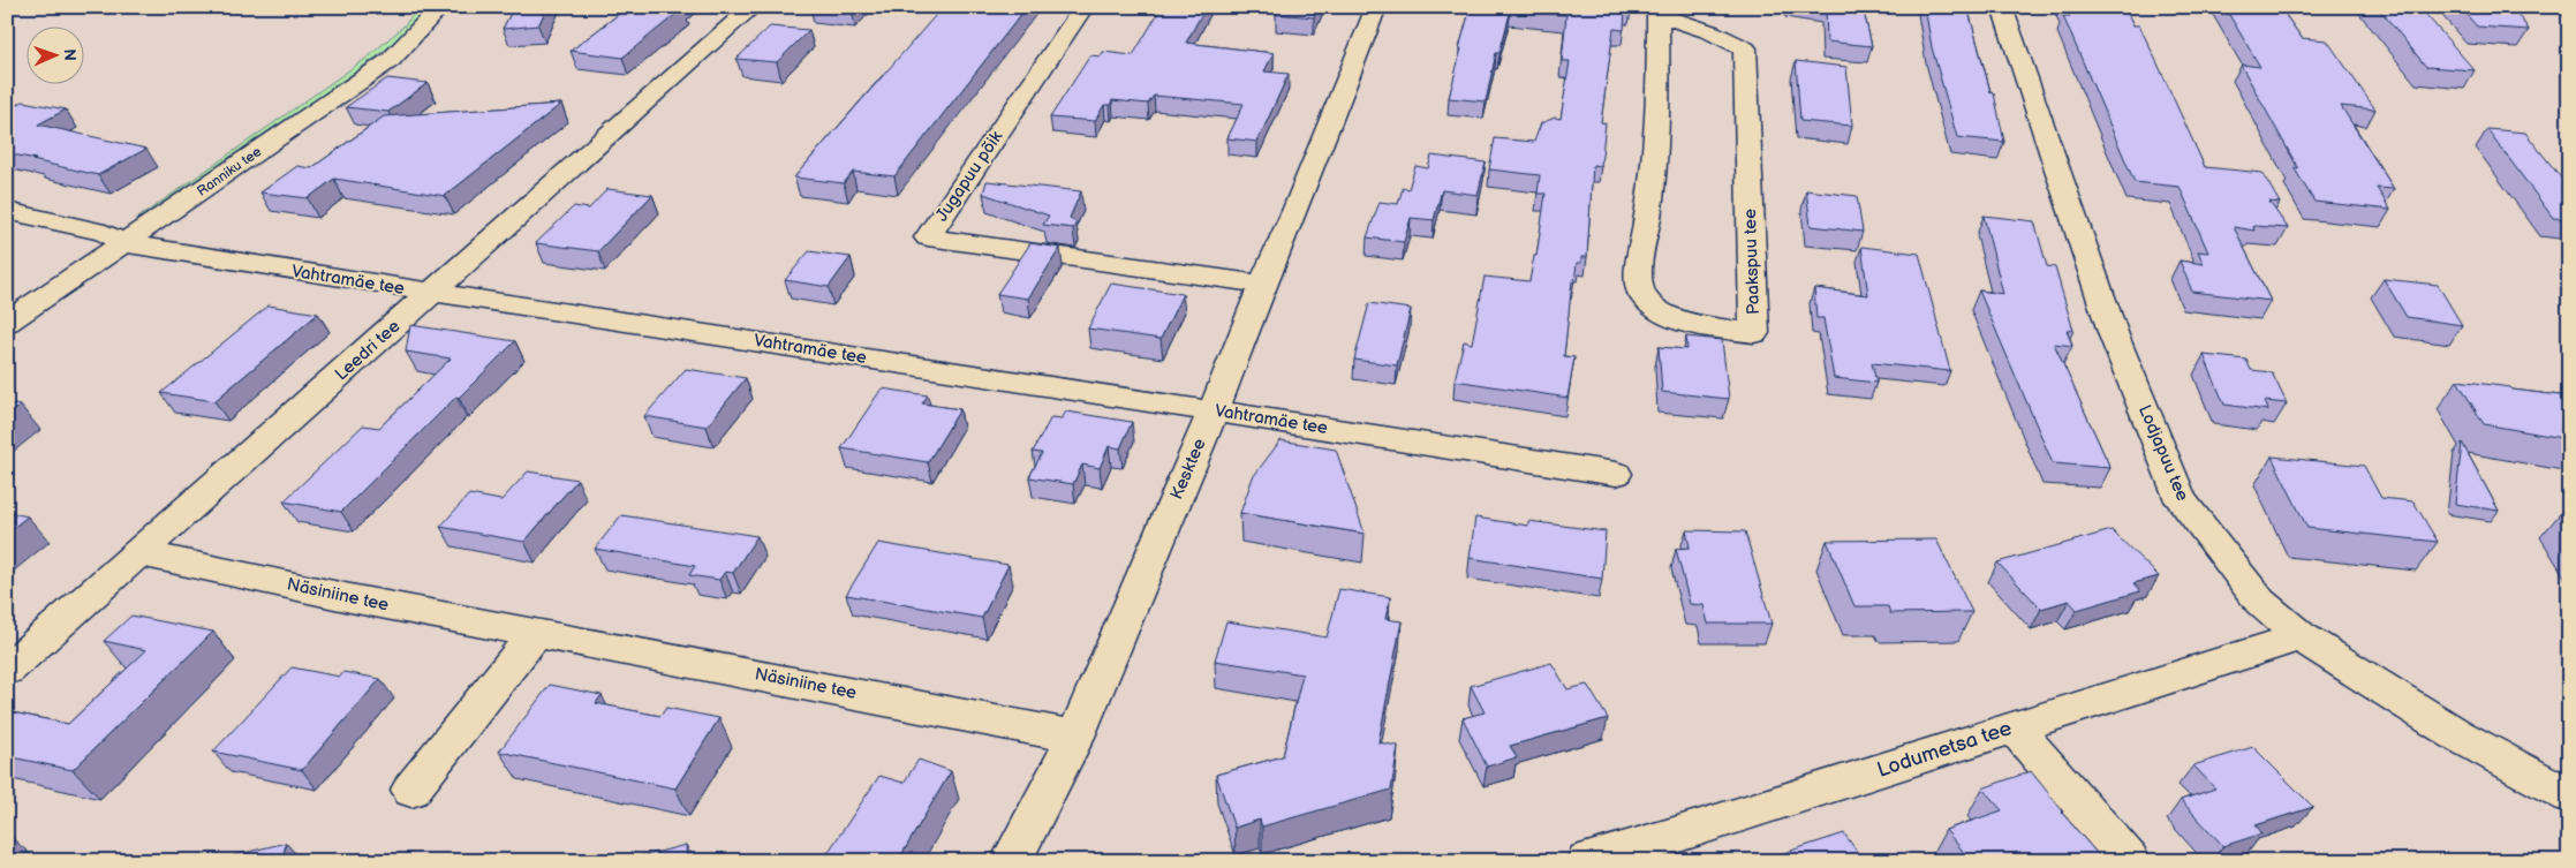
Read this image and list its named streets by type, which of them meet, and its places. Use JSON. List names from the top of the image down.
{
  "streets": {
    "street": [
      "Ranniku tee",
      "Jugapuu põik",
      "Paakspuu tee",
      "Vahtramäe tee",
      "Leedri tee",
      "Lodjapuu tee",
      "Kesktee",
      "Näsiniine tee",
      "Lodumetsa tee"
    ]
  },
  "crossings": [
    ["Ranniku tee", "Vahtramäe tee"],
    ["Jugapuu põik", "Kesktee"],
    ["Vahtramäe tee", "Leedri tee"],
    ["Vahtramäe tee", "Kesktee"],
    ["Leedri tee", "Näsiniine tee"],
    ["Lodjapuu tee", "Lodumetsa tee"],
    ["Kesktee", "Näsiniine tee"]
  ],
  "north": "right"
}
